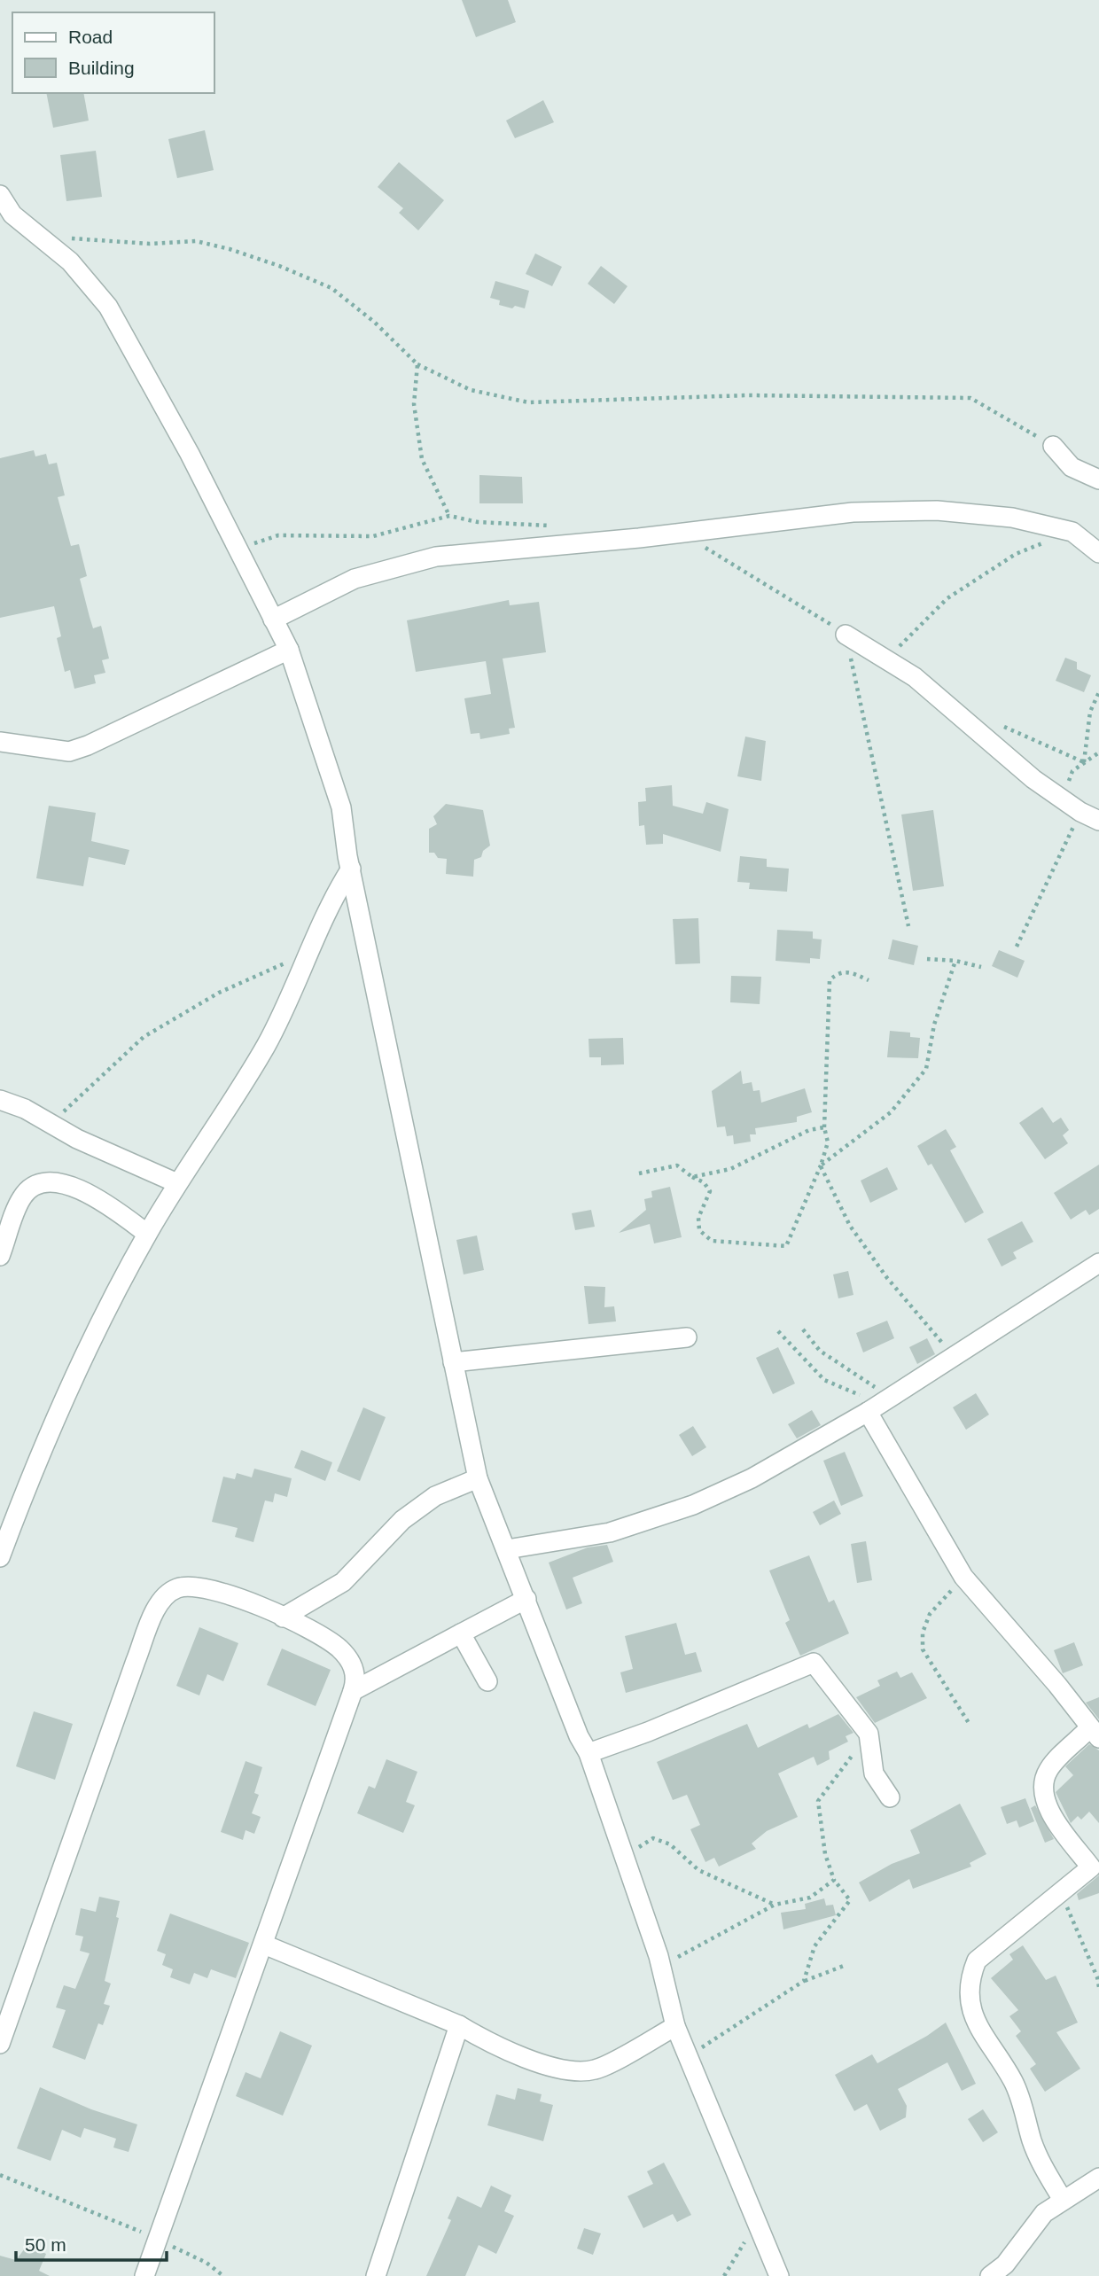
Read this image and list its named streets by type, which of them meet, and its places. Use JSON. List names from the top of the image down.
{
  "legend": ["Road", "Building"],
  "scale_bar": "50 m"
}
